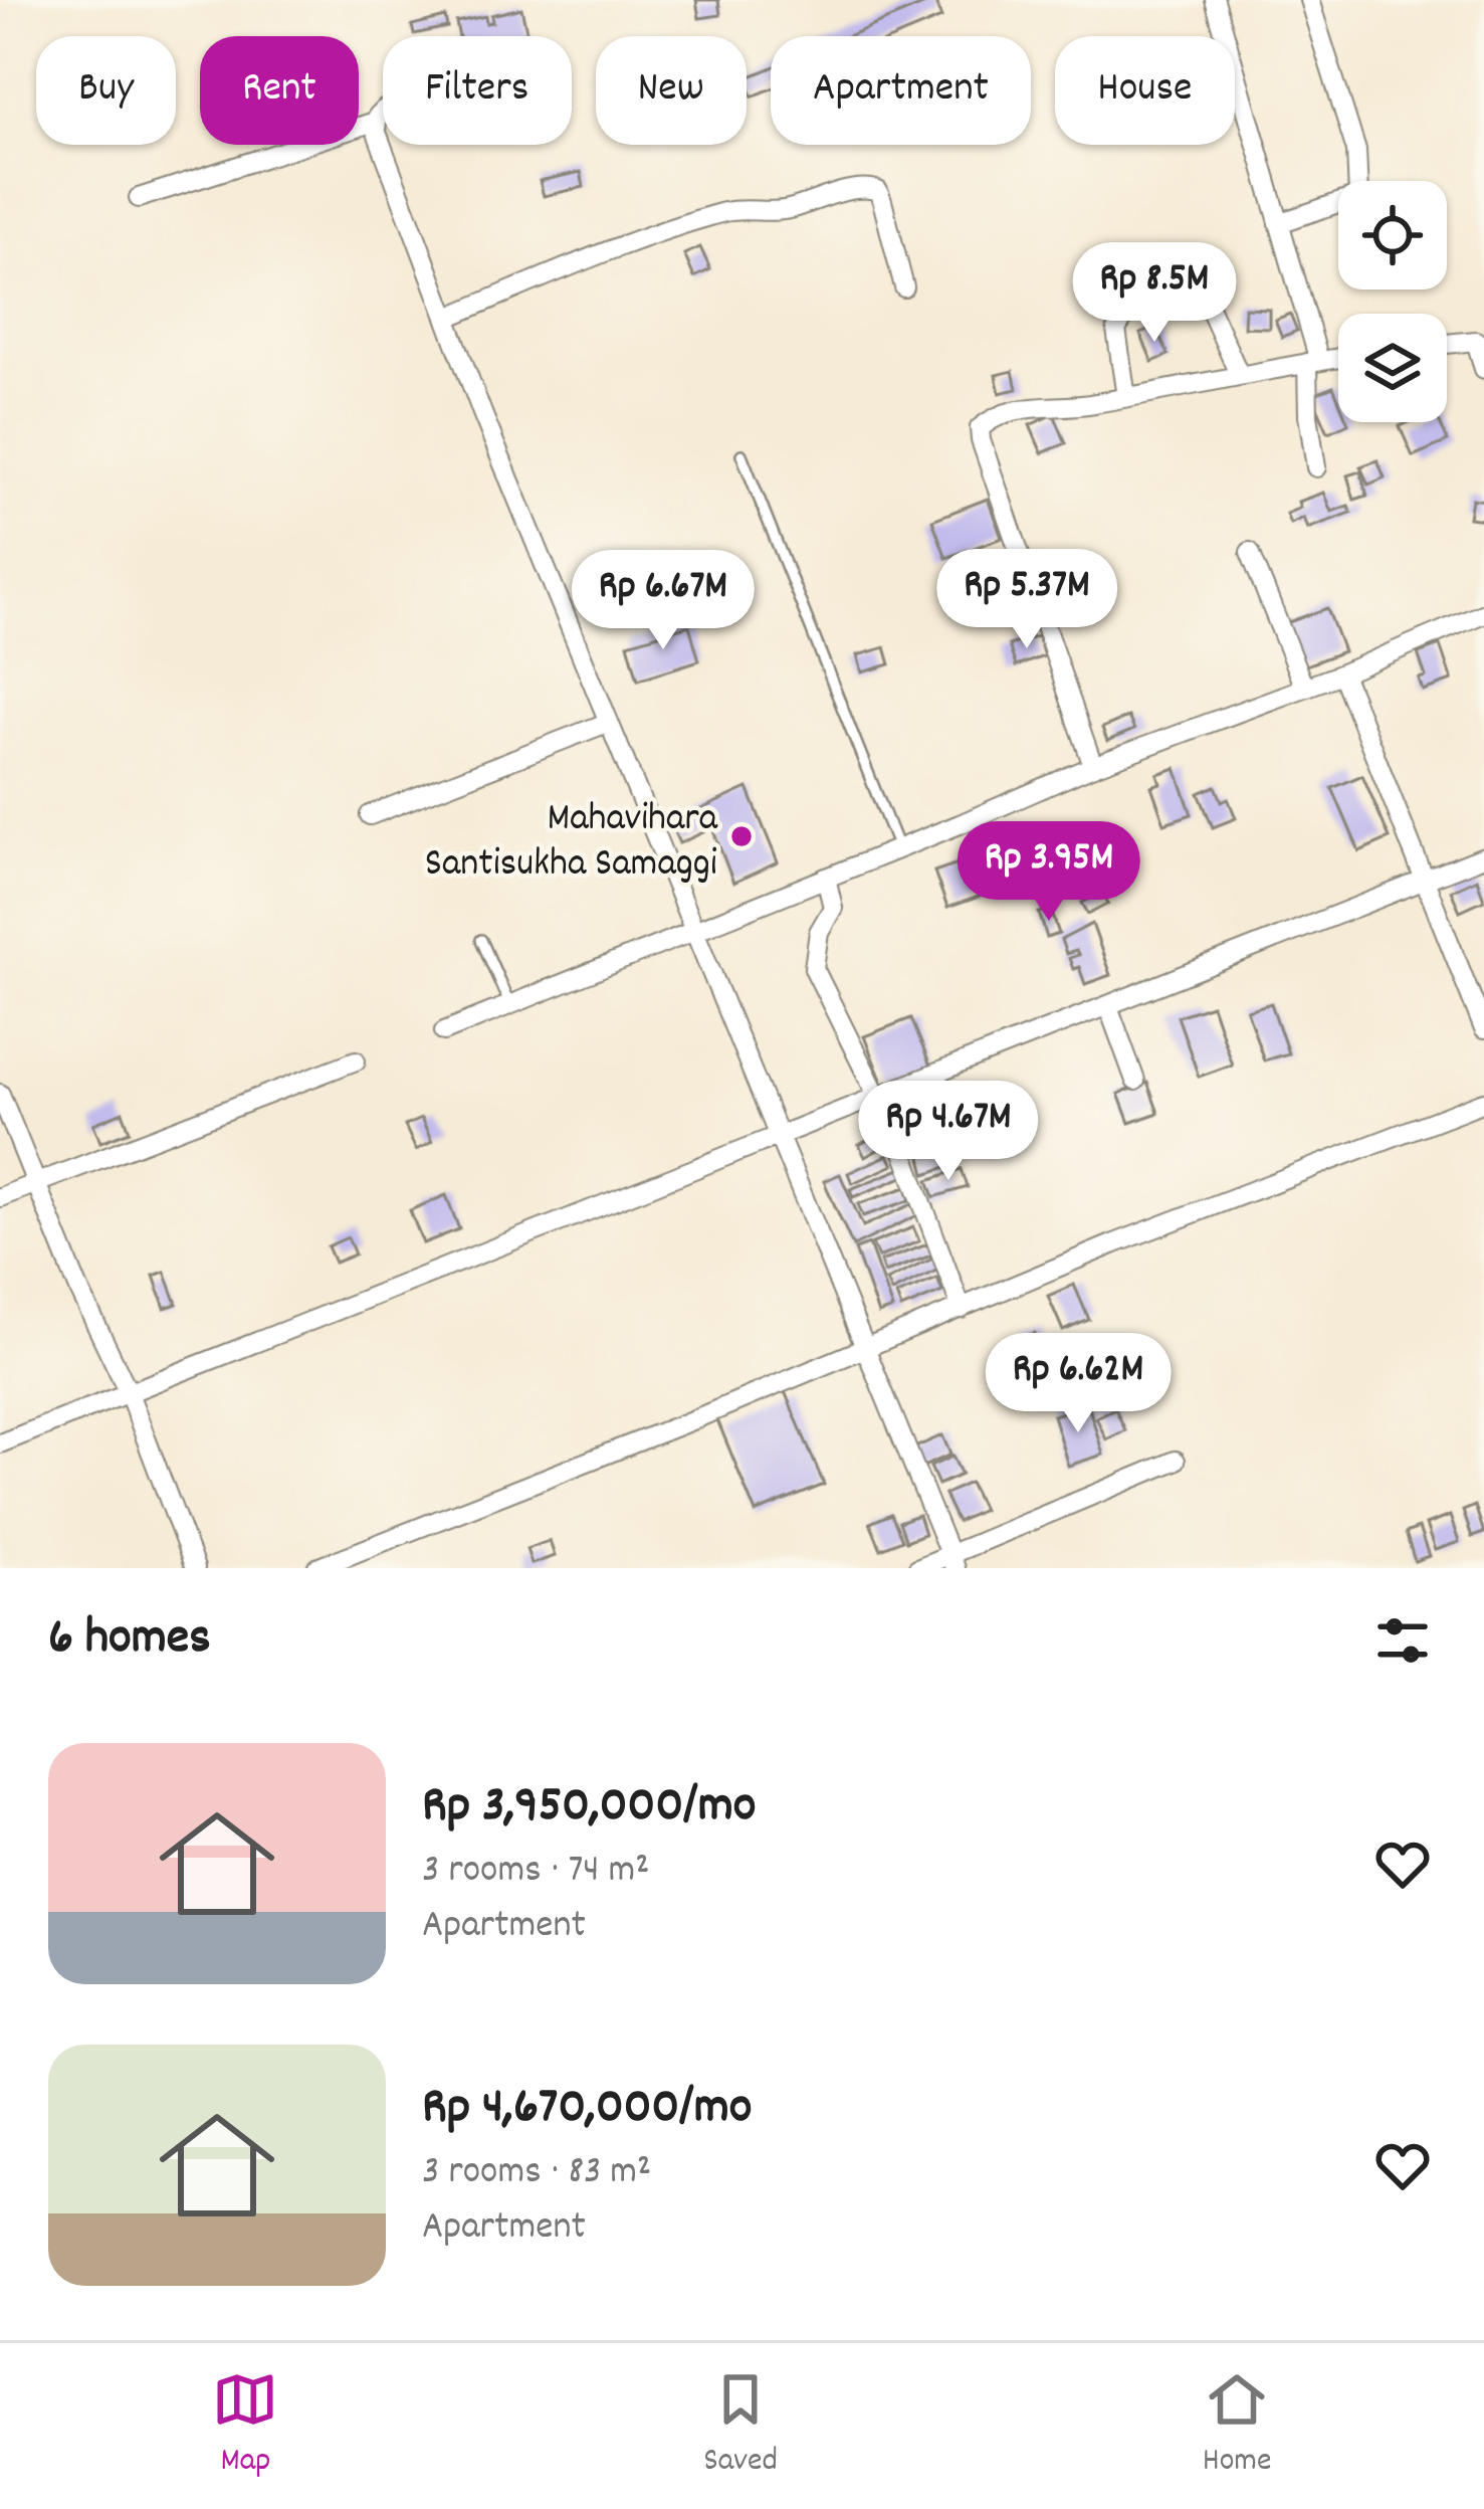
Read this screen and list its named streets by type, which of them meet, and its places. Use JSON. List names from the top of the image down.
{
  "places": ["Mahavihara Santisukha Samaggi"],
  "page": {
    "chip": [
      "Buy",
      "Rent",
      "Filters",
      "New",
      "Apartment",
      "House"
    ],
    "price": [
      "Rp 8.5M",
      "Rp 5.37M",
      "Rp 6.67M",
      "Rp 3.95M",
      "Rp 4.67M",
      "Rp 6.62M"
    ],
    "heading": "6 homes",
    "list": [
      {
        "name": "Rp 3,950,000/mo",
        "note": "3 rooms · 74 m² · Apartment"
      },
      {
        "name": "Rp 4,670,000/mo",
        "note": "3 rooms · 83 m² · Apartment"
      }
    ],
    "tabs": ["Map", "Saved", "Home"]
  }
}
